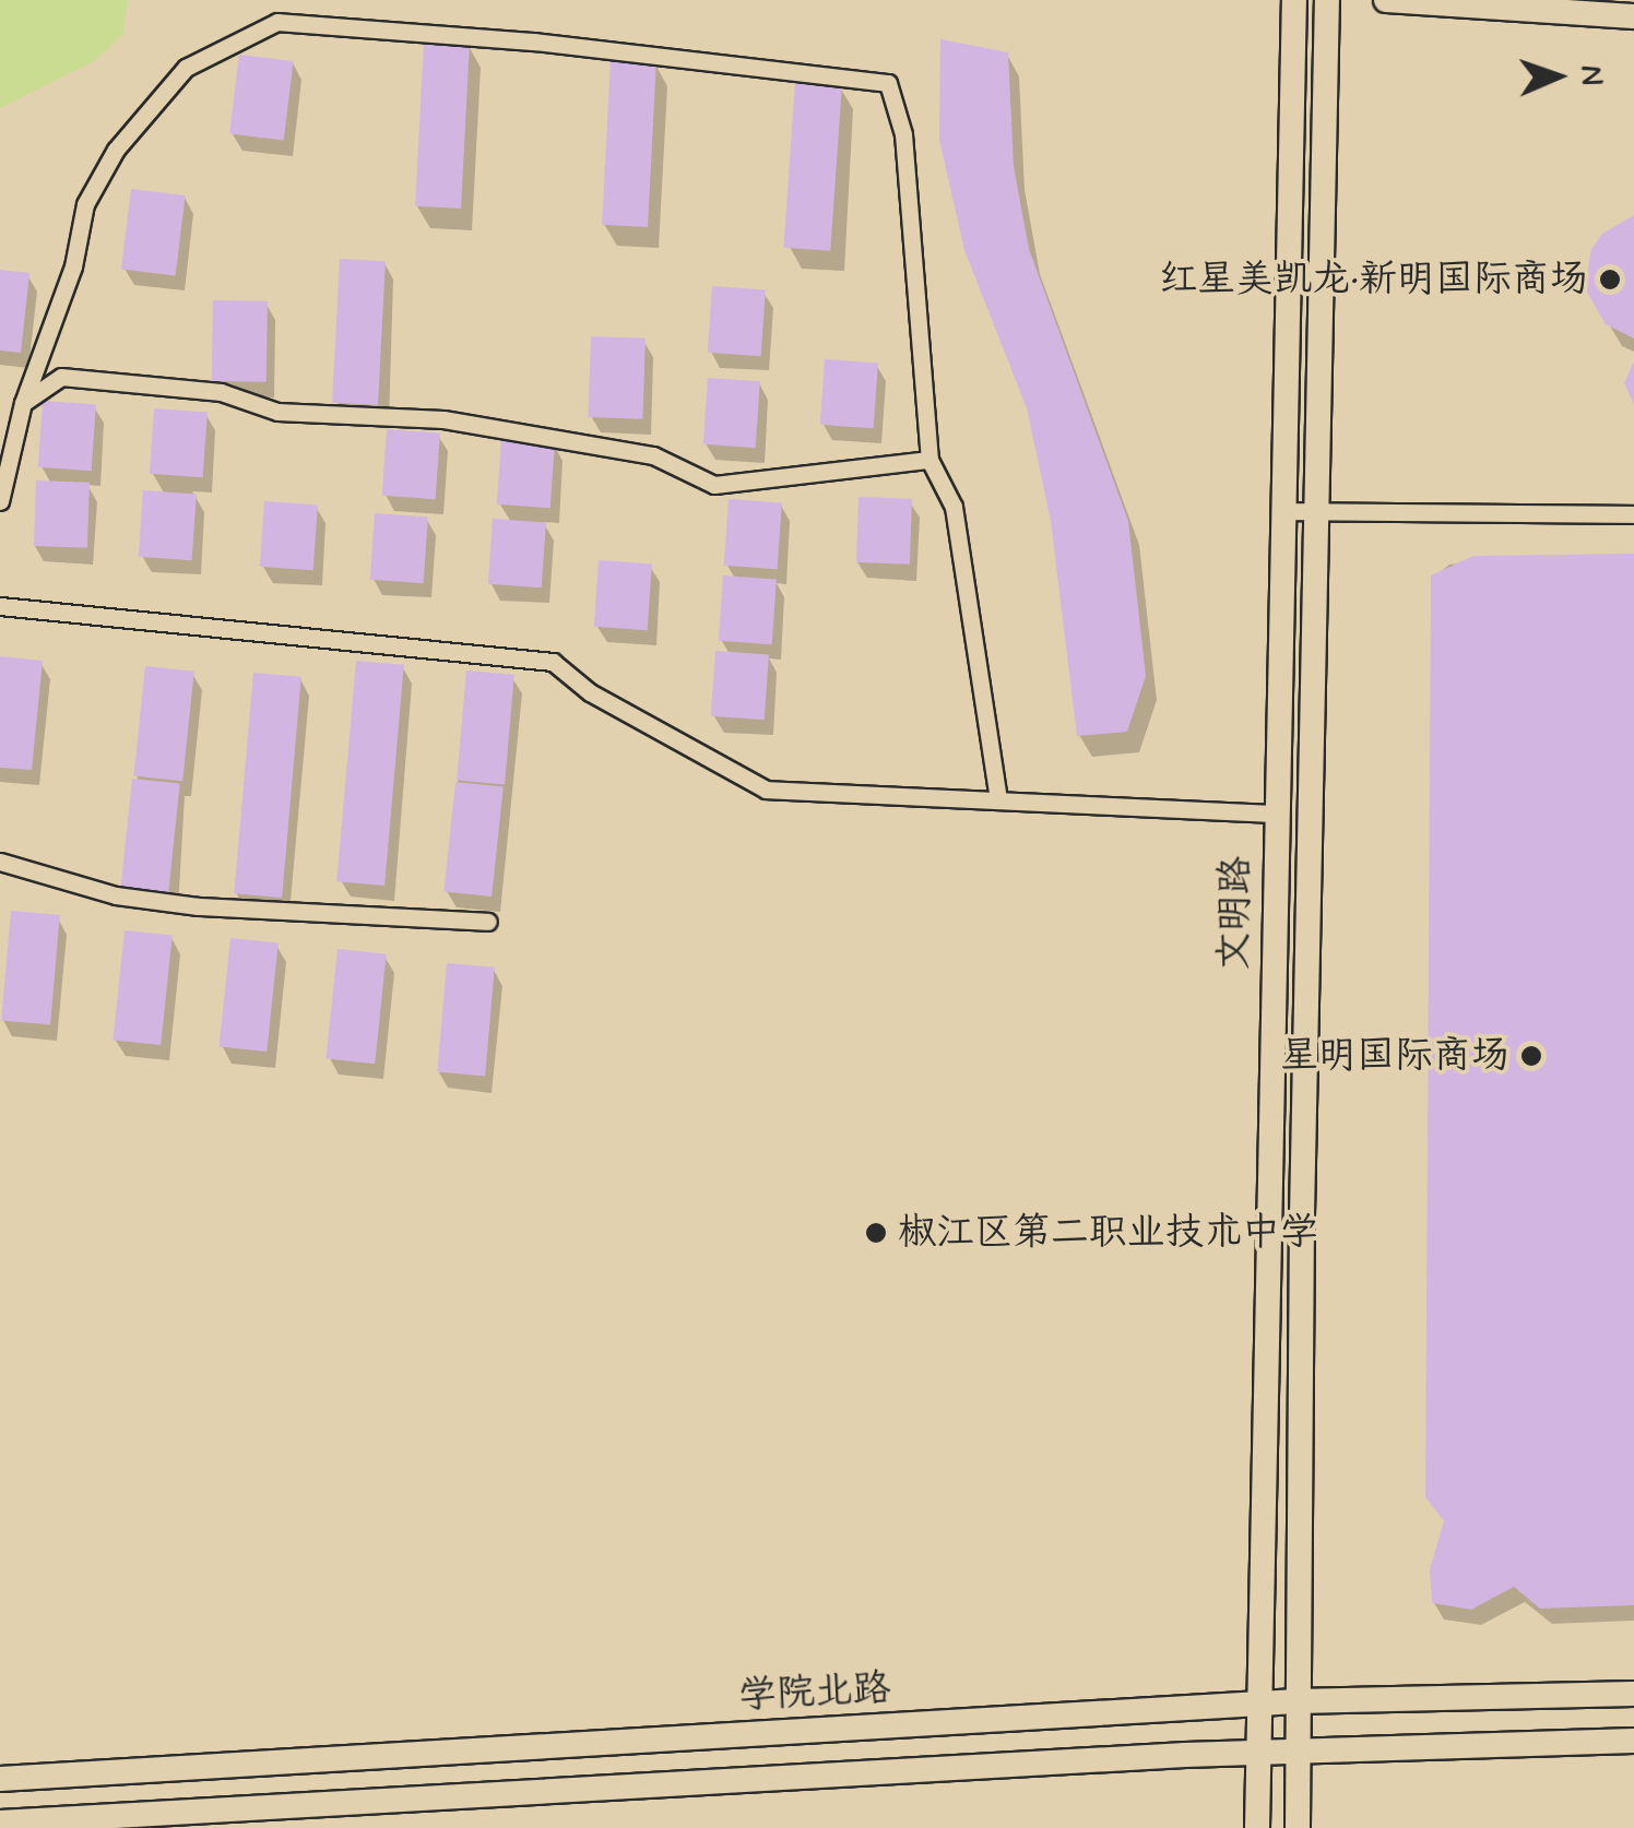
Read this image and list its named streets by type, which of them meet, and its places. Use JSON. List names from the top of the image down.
{
  "streets": {
    "main road": ["文明路", "学院北路"]
  },
  "crossings": [
    ["文明路", "学院北路"]
  ],
  "places": ["红星美凯龙·新明国际商场", "星明国际商场", "椒江区第二职业技术中学"],
  "north": "right"
}
